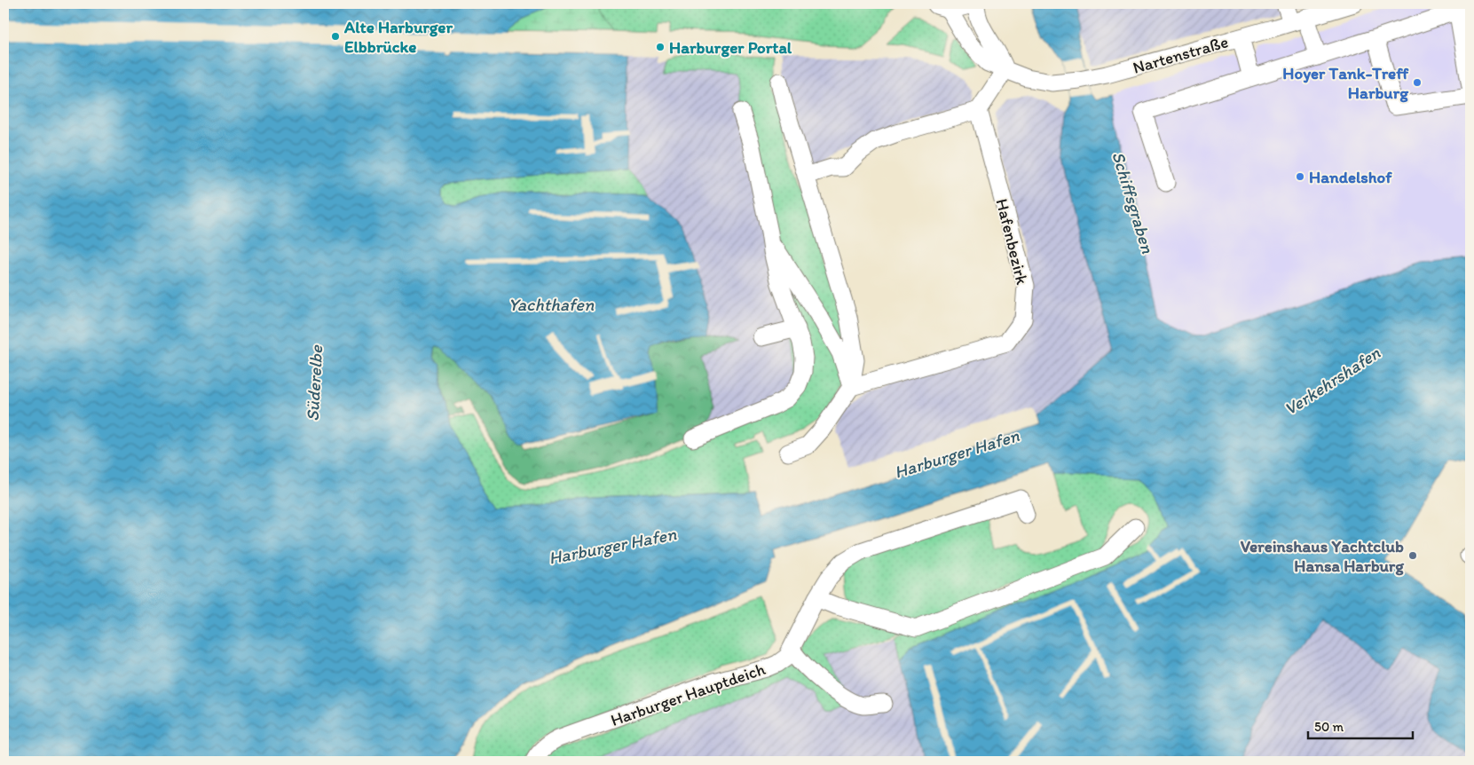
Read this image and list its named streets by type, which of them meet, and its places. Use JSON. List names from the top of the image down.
{
  "streets": {
    "street": ["Nartenstraße", "Hafenbezirk", "Harburger Hauptdeich"]
  },
  "water": [
    "Schiffsgraben",
    "Yachthafen",
    "Verkehrshafen",
    "Süderelbe",
    "Harburger Hafen"
  ],
  "places": [
    "Alte Harburger Elbbrücke",
    "Harburger Portal",
    "Hoyer Tank-Treff Harburg",
    "Handelshof",
    "Vereinshaus Yachtclub Hansa Harburg"
  ],
  "scale_bar": "50 m"
}
